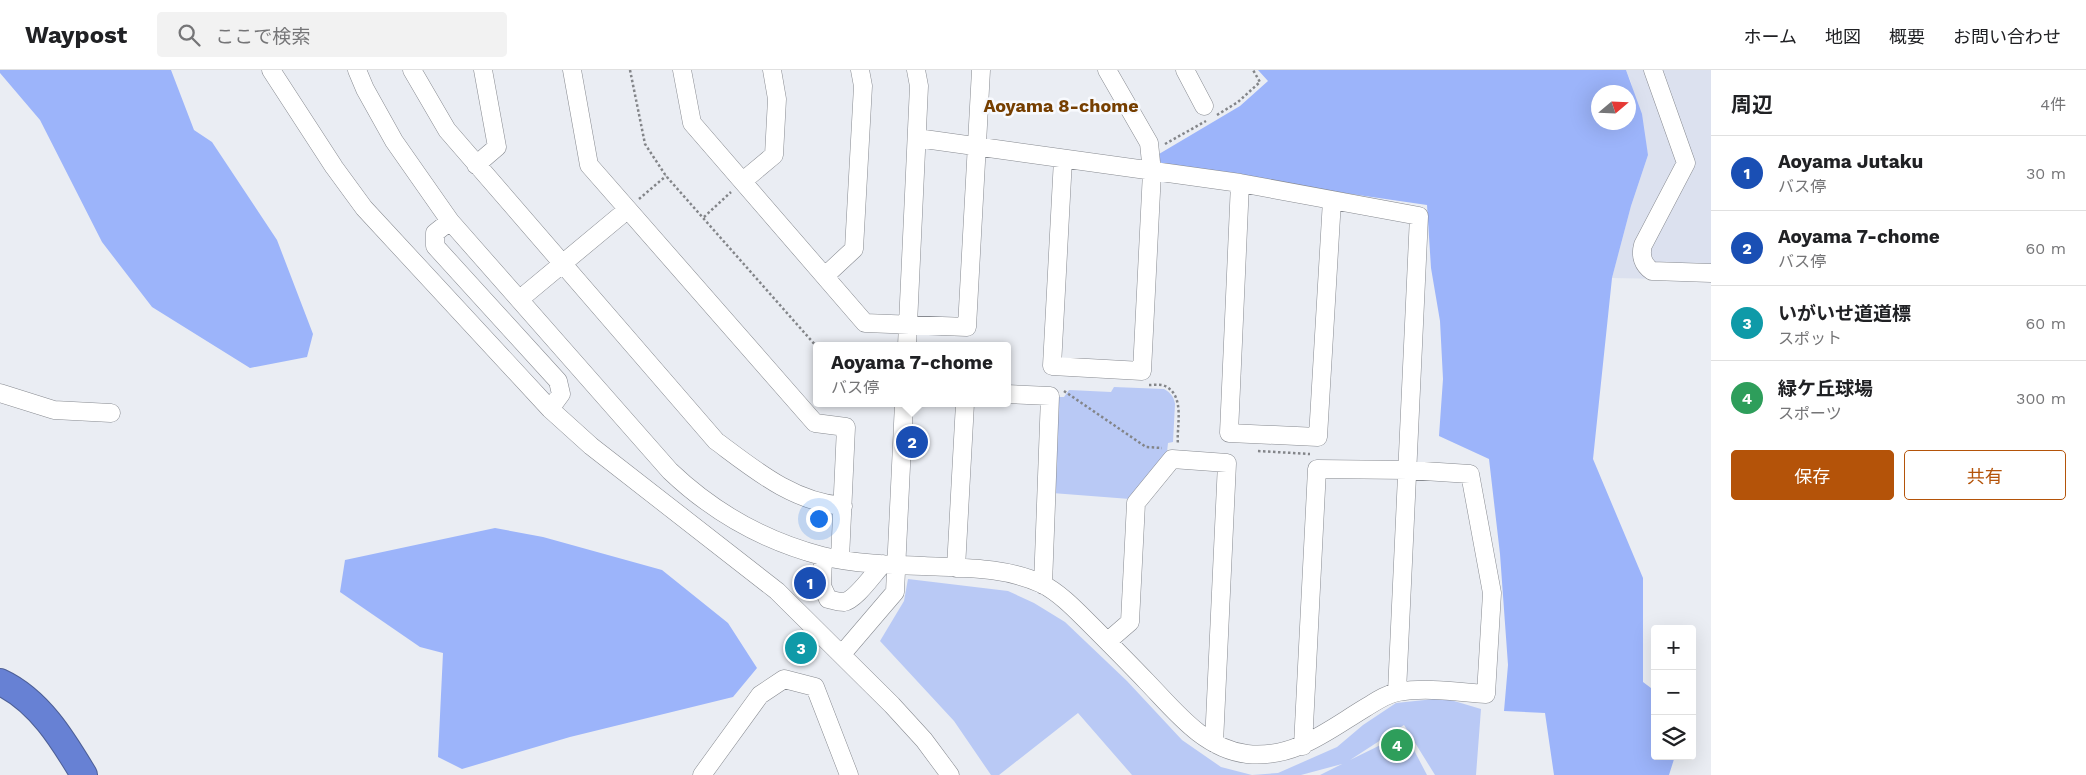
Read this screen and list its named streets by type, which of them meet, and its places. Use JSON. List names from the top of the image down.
{
  "districts": ["Aoyama 8-chome"],
  "north": "right",
  "page": {
    "header": "Waypost",
    "search": "ここで検索",
    "nav": [
      "ホーム",
      "地図",
      "概要",
      "お問い合わせ"
    ],
    "heading": ["周辺", "4件"],
    "list": [
      {
        "mark": "1",
        "name": "Aoyama Jutaku",
        "note": "バス停",
        "value": "30 m"
      },
      {
        "mark": "2",
        "name": "Aoyama 7-chome",
        "note": "バス停",
        "value": "60 m"
      },
      {
        "mark": "3",
        "name": "いがいせ道道標",
        "note": "スポット",
        "value": "60 m"
      },
      {
        "mark": "4",
        "name": "緑ケ丘球場",
        "note": "スポーツ",
        "value": "300 m"
      }
    ],
    "popup": ["Aoyama 7-chome", "バス停"],
    "pins": [
      "2",
      "1",
      "3",
      "4"
    ],
    "buttons": ["保存", "共有"],
    "map_buttons": ["+", "−"]
  }
}
